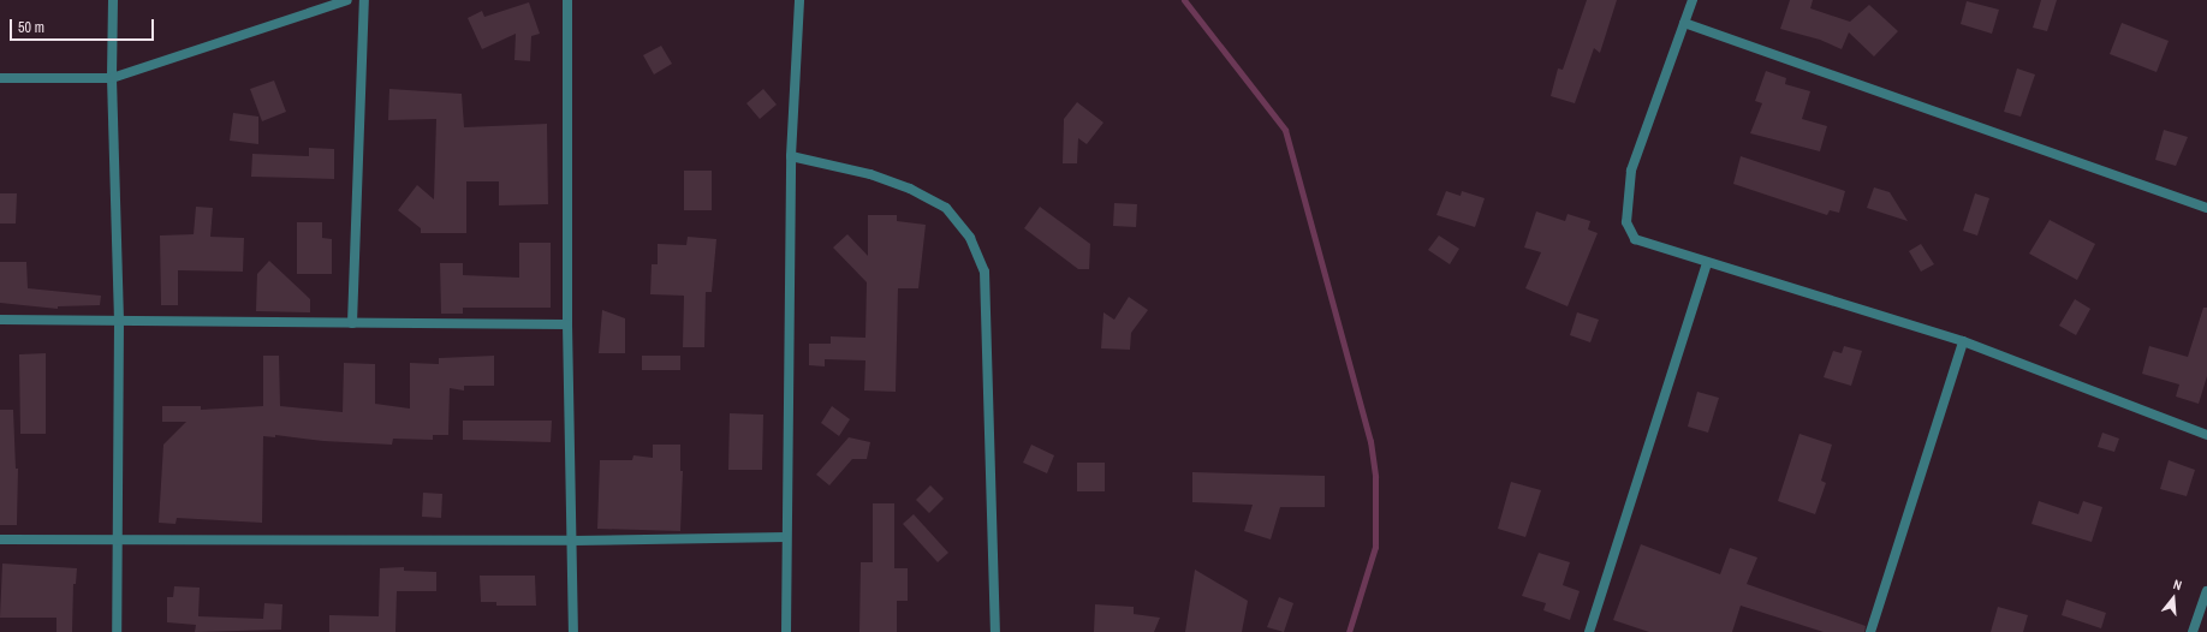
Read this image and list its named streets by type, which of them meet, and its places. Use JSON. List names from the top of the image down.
{
  "scale_bar": "50 m",
  "north": "top"
}
